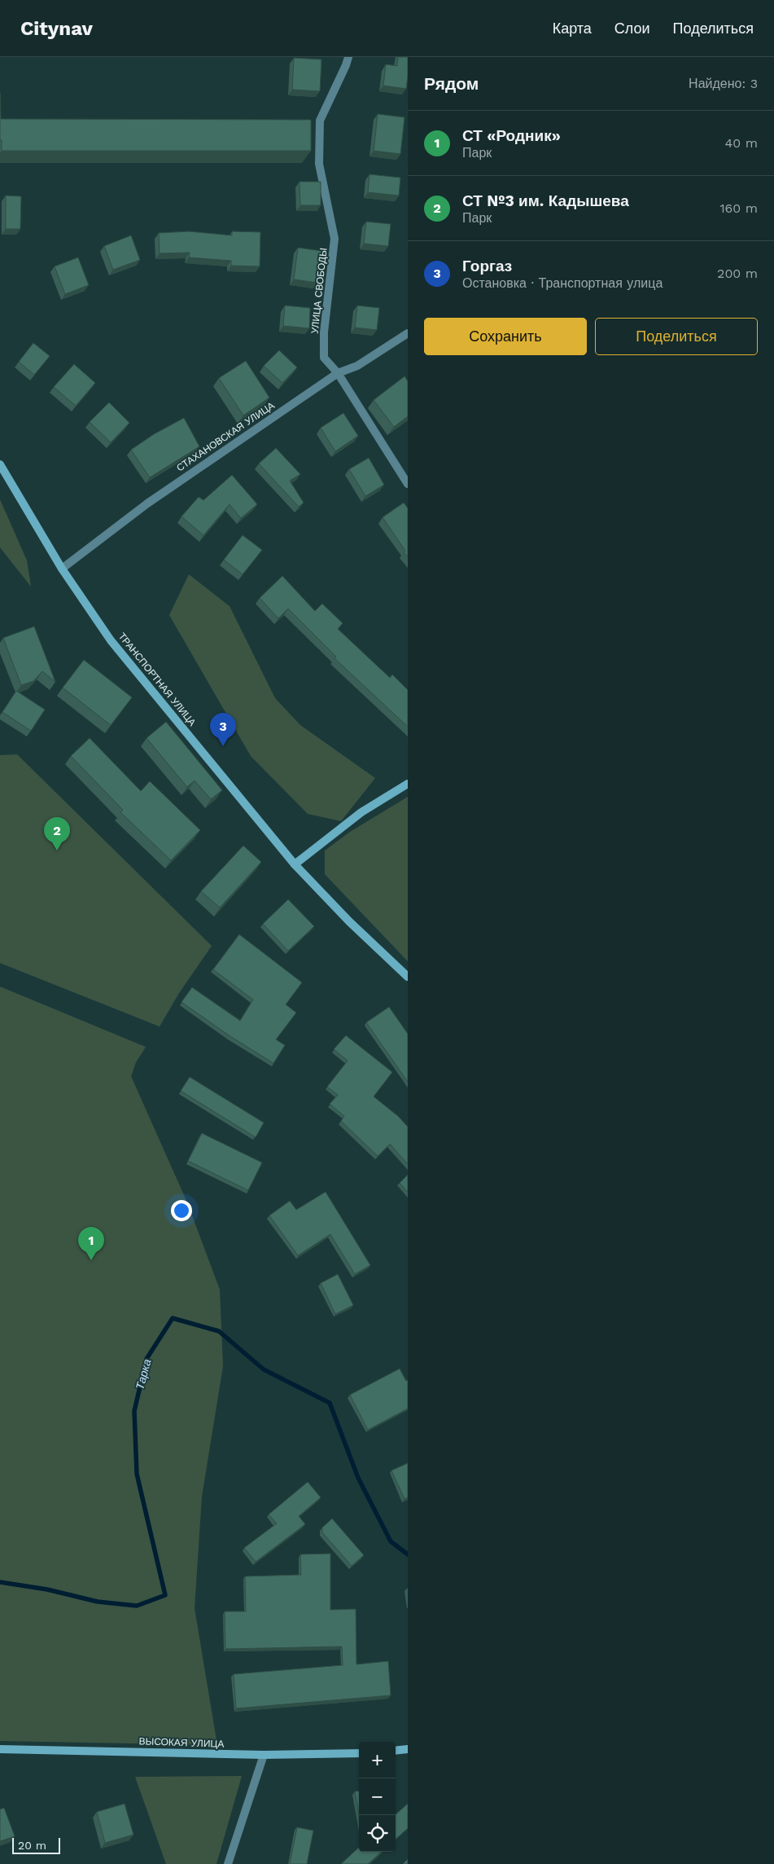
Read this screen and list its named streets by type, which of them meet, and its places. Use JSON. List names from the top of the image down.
{
  "streets": {
    "street": [
      "УЛИЦА СВОБОДЫ",
      "СТАХАНОВСКАЯ УЛИЦА",
      "ТРАНСПОРТНАЯ УЛИЦА",
      "ВЫСОКАЯ УЛИЦА"
    ]
  },
  "crossings": [
    ["УЛИЦА СВОБОДЫ", "СТАХАНОВСКАЯ УЛИЦА"],
    ["СТАХАНОВСКАЯ УЛИЦА", "ТРАНСПОРТНАЯ УЛИЦА"]
  ],
  "water": ["Тарка"],
  "scale_bar": "20 m",
  "page": {
    "header": "Citynav",
    "nav": ["Карта", "Слои", "Поделиться"],
    "heading": ["Рядом", "Найдено: 3"],
    "list": [
      {
        "mark": "1",
        "name": "СТ «Родник»",
        "note": "Парк",
        "value": "40 m"
      },
      {
        "mark": "2",
        "name": "СТ №3 им. Кадышева",
        "note": "Парк",
        "value": "160 m"
      },
      {
        "mark": "3",
        "name": "Горгаз",
        "note": "Остановка · Транспортная улица",
        "value": "200 m"
      }
    ],
    "buttons": ["Сохранить", "Поделиться"],
    "pins": ["3", "2", "1"],
    "map_buttons": ["+", "−"],
    "scale": "20 m"
  }
}
